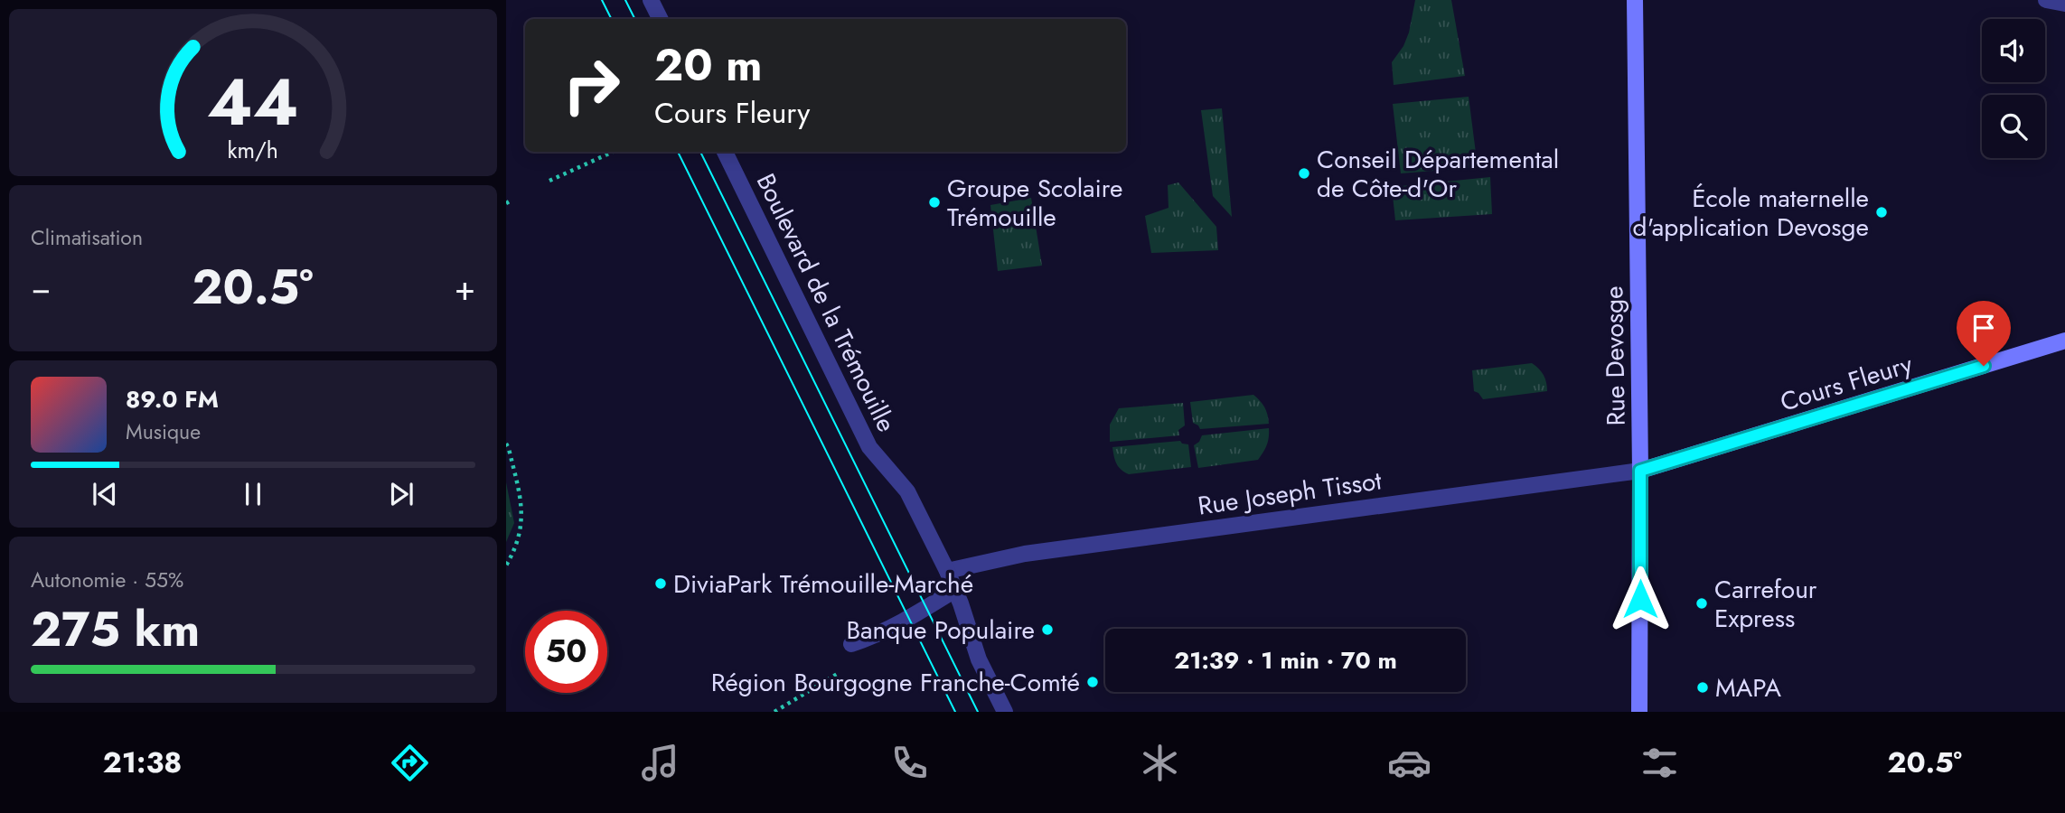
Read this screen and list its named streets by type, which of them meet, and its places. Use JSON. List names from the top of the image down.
{
  "streets": {
    "main road": ["Rue Devosge", "Cours Fleury"],
    "street": ["Boulevard de la Trémouille", "Rue Joseph Tissot"]
  },
  "crossings": [
    ["Boulevard de la Trémouille", "Rue Joseph Tissot"],
    ["Rue Devosge", "Cours Fleury"],
    ["Rue Devosge", "Rue Joseph Tissot"],
    ["Cours Fleury", "Rue Joseph Tissot"]
  ],
  "places": [
    "Conseil Départemental de Côte-d'Or",
    "Groupe Scolaire Trémouille",
    "École maternelle d'application Devosge",
    "DiviaPark Trémouille-Marché",
    "Carrefour Express",
    "Banque Populaire",
    "Région Bourgogne Franche-Comté",
    "MAPA"
  ],
  "page": {
    "turn": ["20 m", "Cours Fleury"],
    "tile": [
      "Climatisation",
      ["Autonomie · 55%", "275 km"]
    ],
    "heat": ["−", "20.5°", "+"],
    "song": ["89.0 FM", "Musique"],
    "limit": "50",
    "trip": "21:39 · 1 min · 70 m",
    "tabs": ["21:38", "20.5°"],
    "gauge": ["44", "km/h"]
  }
}
